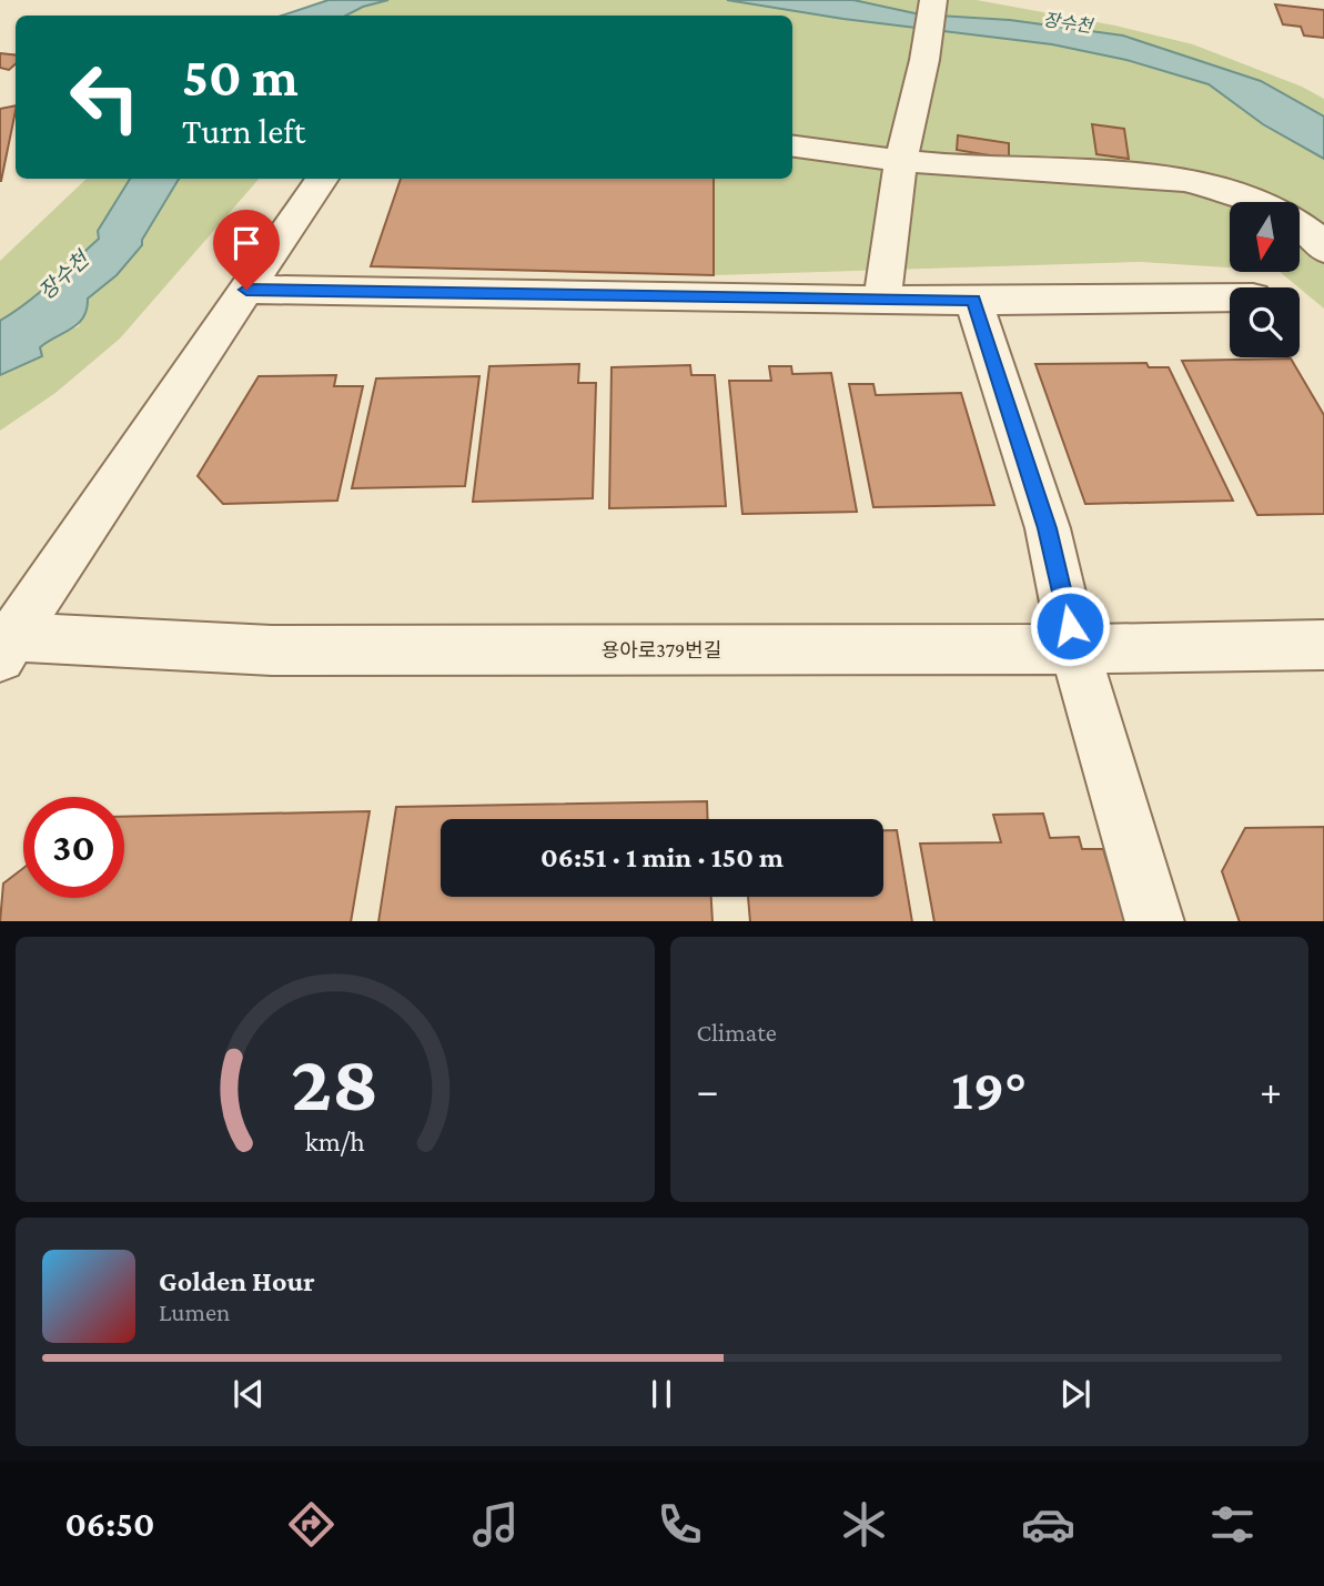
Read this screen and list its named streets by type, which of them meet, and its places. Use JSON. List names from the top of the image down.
{
  "streets": {
    "street": ["용아로379번길"]
  },
  "water": ["장수천"],
  "north": "bottom",
  "page": {
    "turn": ["50 m", "Turn left"],
    "limit": "30",
    "trip": "06:51 · 1 min · 150 m",
    "tile": "Climate",
    "heat": ["−", "19°", "+"],
    "song": ["Golden Hour", "Lumen"],
    "tabs": "06:50",
    "gauge": ["28", "km/h"]
  }
}
